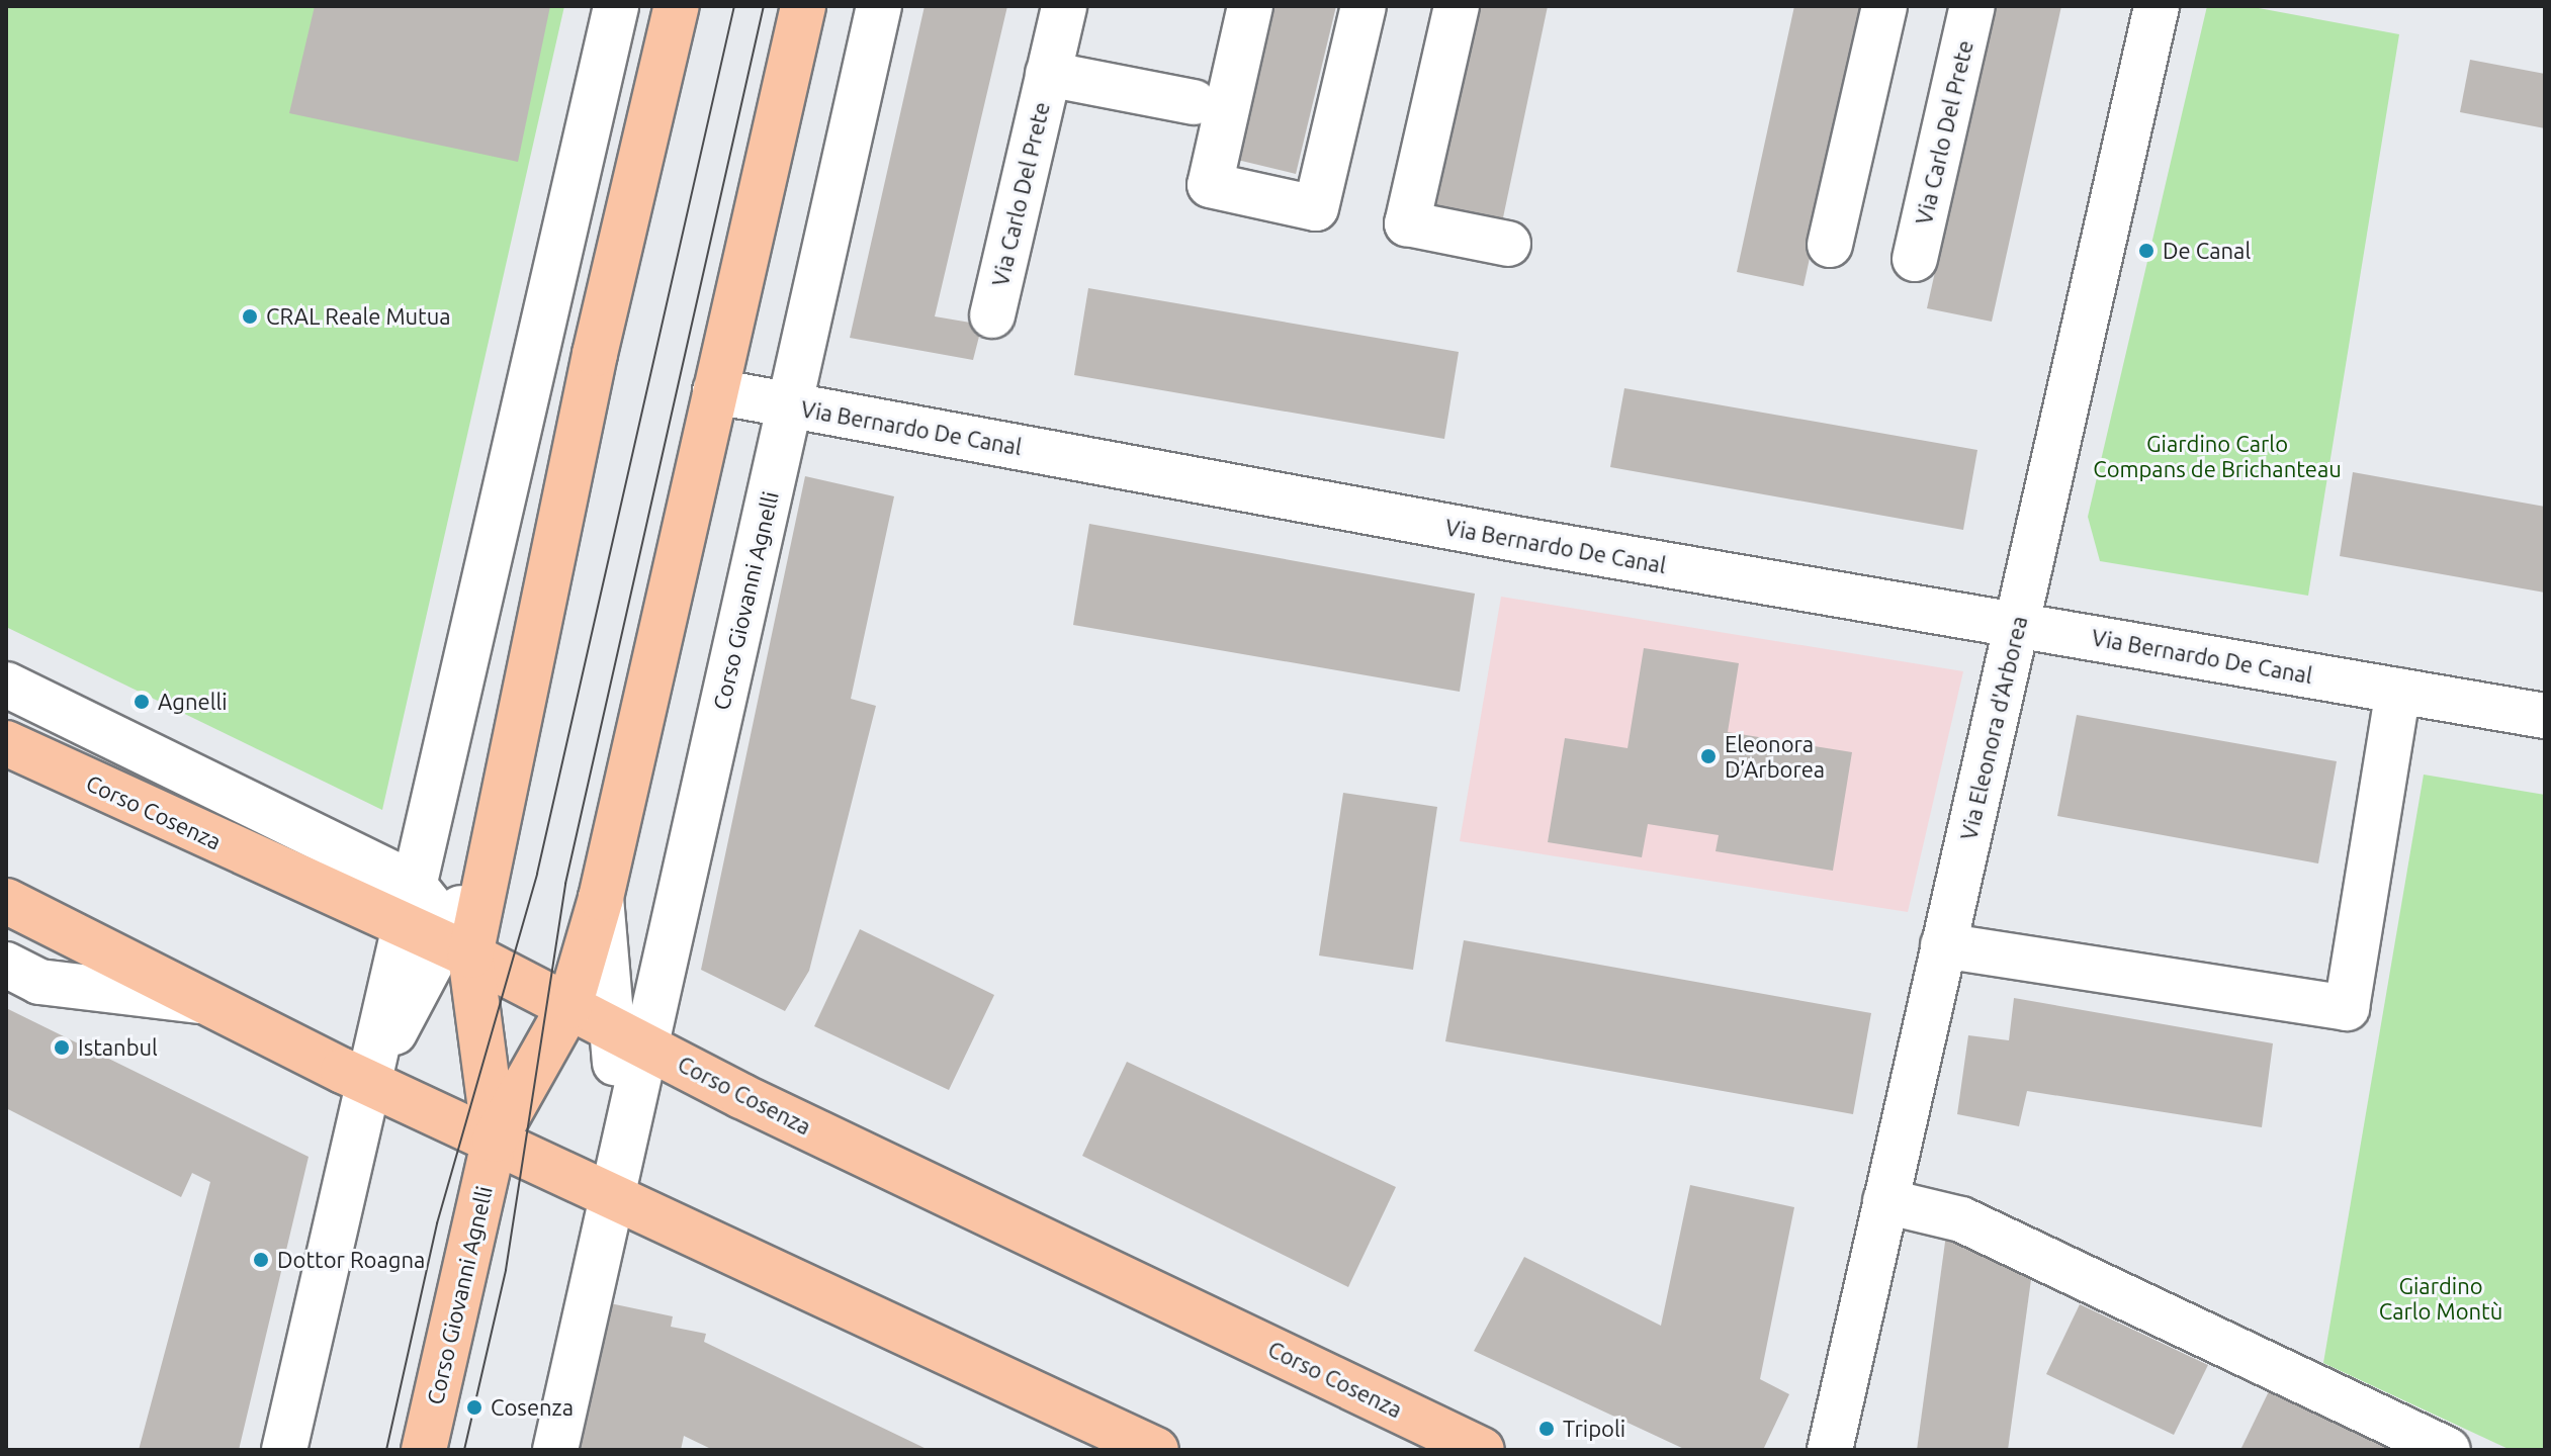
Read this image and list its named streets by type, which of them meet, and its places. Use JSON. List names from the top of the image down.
{
  "streets": {
    "main road": ["Corso Giovanni Agnelli", "Corso Cosenza"],
    "street": ["Via Carlo Del Prete", "Via Bernardo De Canal", "Via Eleonora d'Arborea"]
  },
  "crossings": [
    ["Via Bernardo De Canal", "Corso Giovanni Agnelli"],
    ["Via Bernardo De Canal", "Via Eleonora d'Arborea"],
    ["Corso Giovanni Agnelli", "Corso Cosenza"]
  ],
  "parks": ["Giardino Carlo Compans de Brichanteau", "Giardino Carlo Montù"],
  "places": [
    "De Canal",
    "CRAL Reale Mutua",
    "Agnelli",
    "Eleonora D’Arborea",
    "Istanbul",
    "Dottor Roagna",
    "Cosenza",
    "Tripoli"
  ]
}
